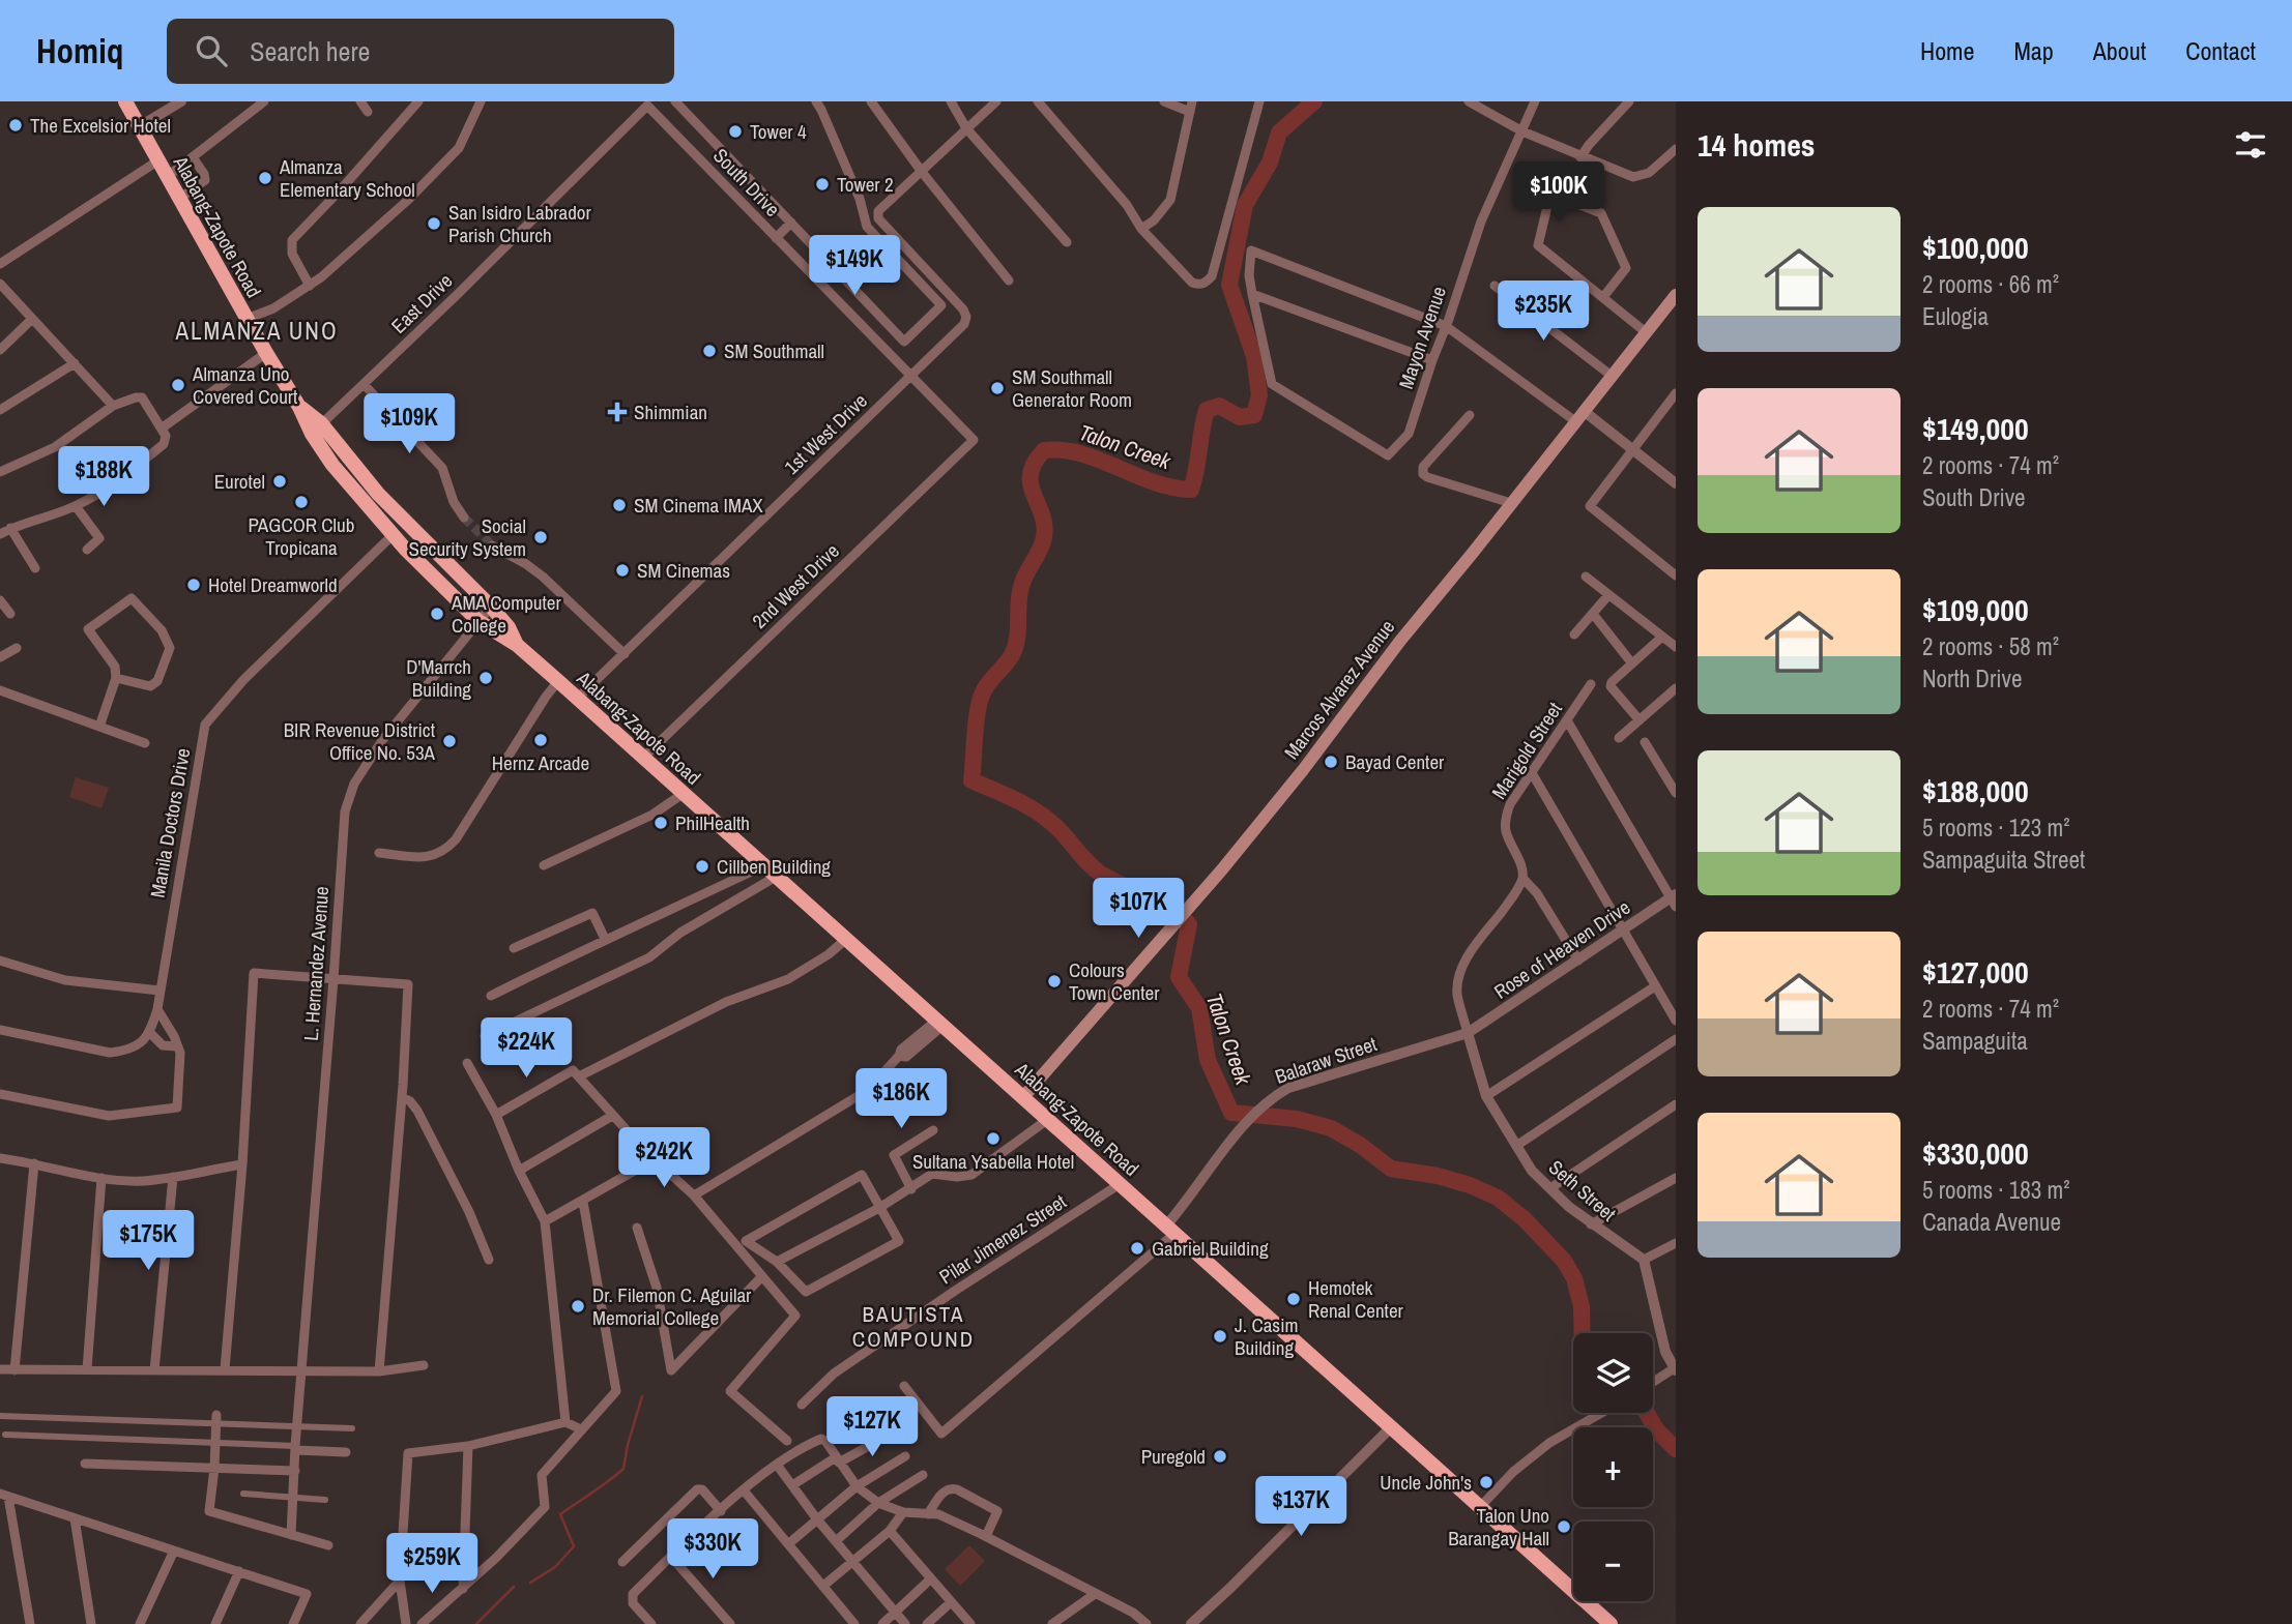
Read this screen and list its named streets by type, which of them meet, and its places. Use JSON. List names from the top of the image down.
{
  "streets": {
    "highway": ["Alabang-Zapote Road"],
    "main road": ["Marcos Alvarez Avenue"],
    "street": [
      "South Drive",
      "East Drive",
      "Mayon Avenue",
      "1st West Drive",
      "2nd West Drive",
      "Marigold Street",
      "Manila Doctors Drive",
      "Rose of Heaven Drive",
      "L. Hernandez Avenue",
      "Balaraw Street",
      "Seth Street",
      "Pilar Jimenez Street"
    ]
  },
  "crossings": [
    ["South Drive", "East Drive"],
    ["South Drive", "1st West Drive"],
    ["South Drive", "2nd West Drive"],
    ["Alabang-Zapote Road", "East Drive"],
    ["Alabang-Zapote Road", "1st West Drive"],
    ["Alabang-Zapote Road", "2nd West Drive"],
    ["Alabang-Zapote Road", "Marcos Alvarez Avenue"],
    ["Alabang-Zapote Road", "Manila Doctors Drive"],
    ["Alabang-Zapote Road", "L. Hernandez Avenue"],
    ["Alabang-Zapote Road", "Balaraw Street"],
    ["Alabang-Zapote Road", "Pilar Jimenez Street"],
    ["Marigold Street", "Rose of Heaven Drive"],
    ["Rose of Heaven Drive", "Balaraw Street"],
    ["Rose of Heaven Drive", "Seth Street"],
    ["Balaraw Street", "Seth Street"]
  ],
  "districts": ["ALMANZA UNO", "BAUTISTA COMPOUND"],
  "water": ["Talon Creek"],
  "places": {
    "other": [
      "The Excelsior Hotel",
      "Tower 4",
      "Almanza Elementary School",
      "Tower 2",
      "San Isidro Labrador Parish Church",
      "SM Southmall",
      "Almanza Uno Covered Court",
      "SM Southmall Generator Room",
      "Eurotel",
      "PAGCOR Club Tropicana",
      "SM Cinema IMAX",
      "Social Security System",
      "SM Cinemas",
      "Hotel Dreamworld",
      "AMA Computer College",
      "D'Marrch Building",
      "Hernz Arcade",
      "BIR Revenue District Office No. 53A",
      "Bayad Center",
      "PhilHealth",
      "Cillben Building",
      "Colours Town Center",
      "Sultana Ysabella Hotel",
      "Gabriel Building",
      "Hemotek Renal Center",
      "Dr. Filemon C. Aguilar Memorial College",
      "J. Casim Building",
      "Puregold",
      "Uncle John's",
      "Talon Uno Barangay Hall"
    ],
    "health": ["Shimmian"]
  },
  "page": {
    "header": "Homiq",
    "search": "Search here",
    "nav": [
      "Home",
      "Map",
      "About",
      "Contact"
    ],
    "heading": "14 homes",
    "price": [
      "$100K",
      "$149K",
      "$235K",
      "$109K",
      "$188K",
      "$107K",
      "$224K",
      "$186K",
      "$242K",
      "$175K",
      "$127K",
      "$137K",
      "$330K",
      "$259K"
    ],
    "list": [
      {
        "name": "$100,000",
        "note": "2 rooms · 66 m² · Eulogia"
      },
      {
        "name": "$149,000",
        "note": "2 rooms · 74 m² · South Drive"
      },
      {
        "name": "$109,000",
        "note": "2 rooms · 58 m² · North Drive"
      },
      {
        "name": "$188,000",
        "note": "5 rooms · 123 m² · Sampaguita Street"
      },
      {
        "name": "$127,000",
        "note": "2 rooms · 74 m² · Sampaguita"
      },
      {
        "name": "$330,000",
        "note": "5 rooms · 183 m² · Canada Avenue"
      }
    ],
    "map_buttons": ["+", "−"]
  }
}
